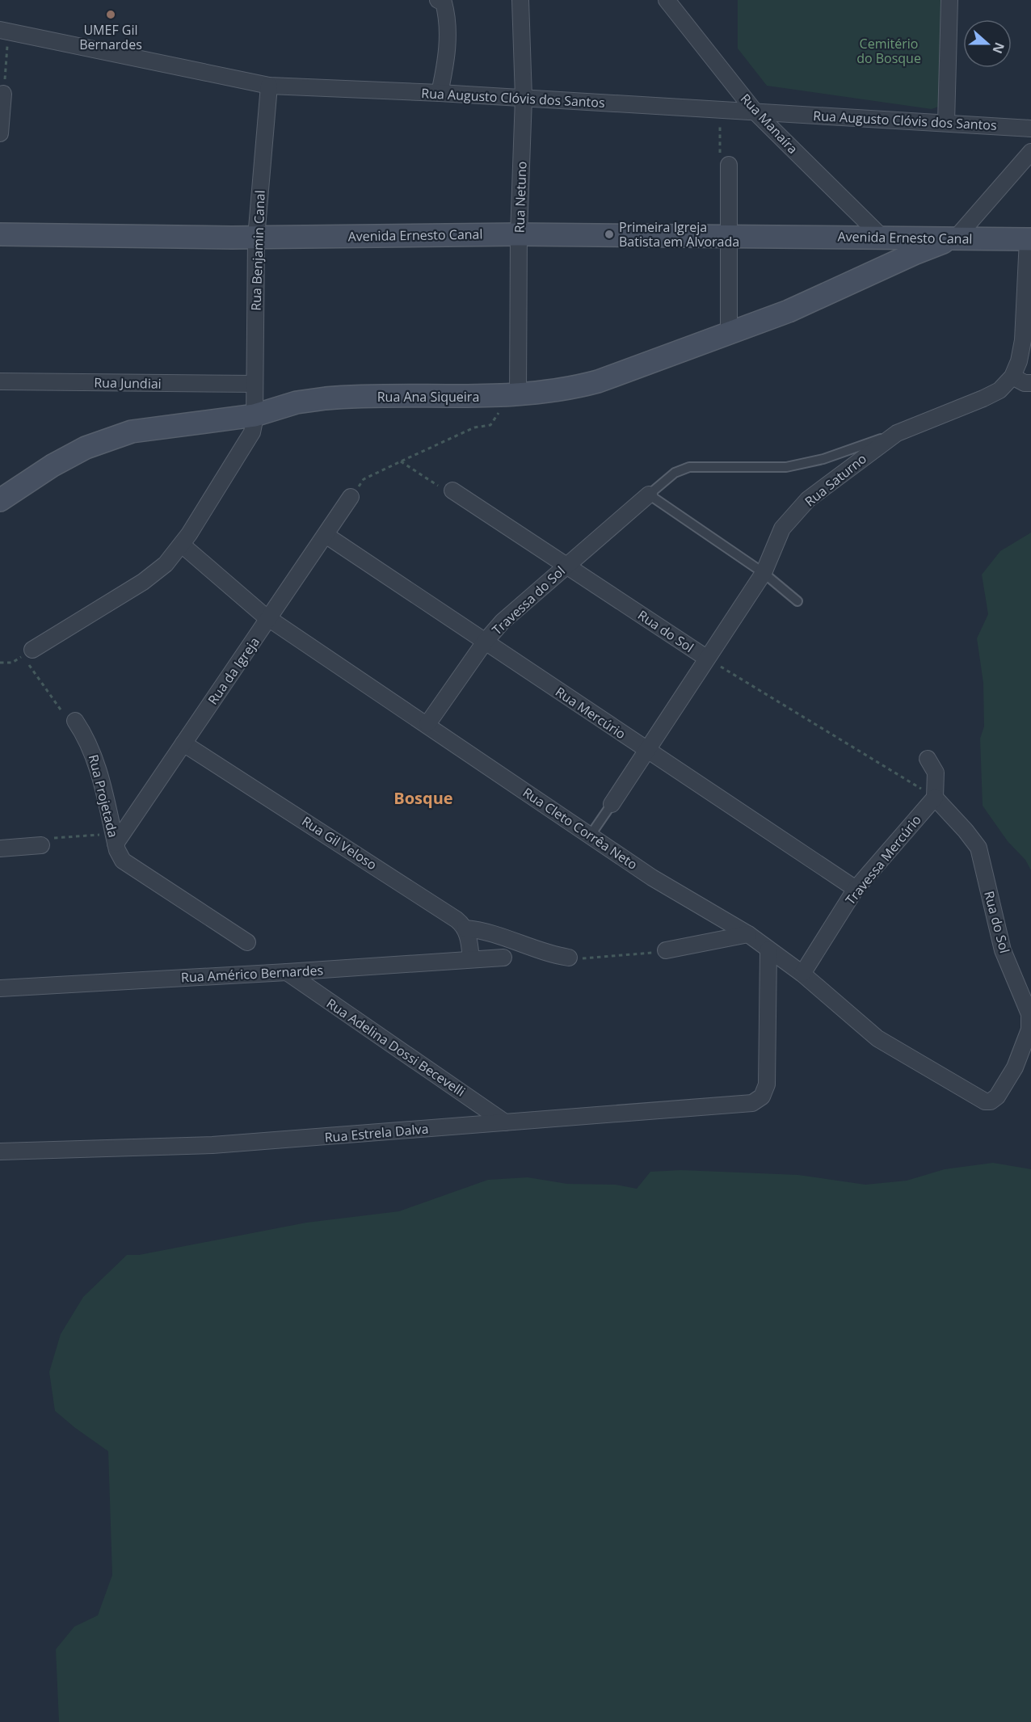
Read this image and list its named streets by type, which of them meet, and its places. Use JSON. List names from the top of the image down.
{
  "streets": {
    "street": [
      "Rua Augusto Clóvis dos Santos",
      "Rua Manaíra",
      "Rua Netuno",
      "Avenida Ernesto Canal",
      "Rua Benjamin Canal",
      "Rua Jundiai",
      "Rua Ana Siqueira",
      "Rua Saturno",
      "Travessa do Sol",
      "Rua do Sol",
      "Rua da Igreja",
      "Rua Mercúrio",
      "Rua Projetada",
      "Rua Cleto Corrêa Neto",
      "Rua Gil Veloso",
      "Travessa Mercúrio",
      "Rua Américo Bernardes",
      "Rua Adelina Dossi Becevelli",
      "Rua Estrela Dalva"
    ]
  },
  "crossings": [
    ["Rua Augusto Clóvis dos Santos", "Rua Manaíra"],
    ["Rua Augusto Clóvis dos Santos", "Rua Netuno"],
    ["Rua Augusto Clóvis dos Santos", "Rua Benjamin Canal"],
    ["Rua Manaíra", "Avenida Ernesto Canal"],
    ["Rua Netuno", "Avenida Ernesto Canal"],
    ["Rua Netuno", "Rua Ana Siqueira"],
    ["Avenida Ernesto Canal", "Rua Benjamin Canal"],
    ["Avenida Ernesto Canal", "Rua Ana Siqueira"],
    ["Avenida Ernesto Canal", "Rua Saturno"],
    ["Rua Benjamin Canal", "Rua Jundiai"],
    ["Rua Benjamin Canal", "Rua Ana Siqueira"],
    ["Rua Benjamin Canal", "Rua Cleto Corrêa Neto"],
    ["Rua Saturno", "Travessa do Sol"],
    ["Rua Saturno", "Rua do Sol"],
    ["Rua Saturno", "Rua Mercúrio"],
    ["Rua Saturno", "Rua Cleto Corrêa Neto"],
    ["Travessa do Sol", "Rua do Sol"],
    ["Travessa do Sol", "Rua Mercúrio"],
    ["Travessa do Sol", "Rua Cleto Corrêa Neto"],
    ["Rua do Sol", "Rua Cleto Corrêa Neto"],
    ["Rua do Sol", "Travessa Mercúrio"],
    ["Rua da Igreja", "Rua Mercúrio"],
    ["Rua da Igreja", "Rua Projetada"],
    ["Rua da Igreja", "Rua Cleto Corrêa Neto"],
    ["Rua da Igreja", "Rua Gil Veloso"],
    ["Rua Mercúrio", "Travessa Mercúrio"],
    ["Rua Cleto Corrêa Neto", "Travessa Mercúrio"],
    ["Rua Cleto Corrêa Neto", "Rua Estrela Dalva"],
    ["Rua Américo Bernardes", "Rua Adelina Dossi Becevelli"],
    ["Rua Adelina Dossi Becevelli", "Rua Estrela Dalva"]
  ],
  "districts": ["Bosque"],
  "parks": ["Cemitério do Bosque"],
  "places": ["UMEF Gil Bernardes", "Primeira Igreja Batista em Alvorada"],
  "north": "right"
}
